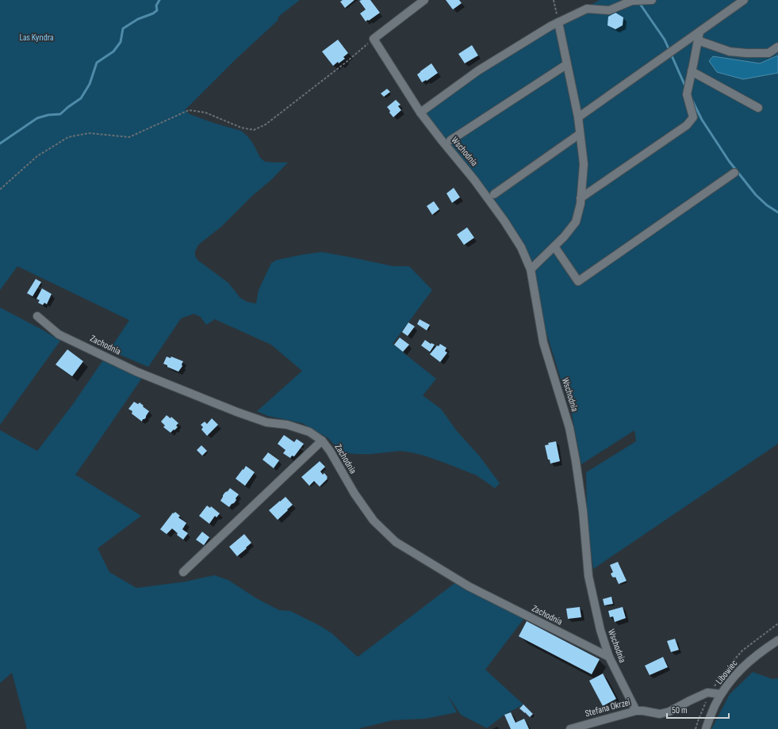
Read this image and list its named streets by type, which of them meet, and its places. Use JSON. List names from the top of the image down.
{
  "streets": {
    "street": [
      "Wschodnia",
      "Zachodnia",
      "Libowiec",
      "Stefana Okrzei"
    ]
  },
  "crossings": [
    ["Wschodnia", "Zachodnia"],
    ["Wschodnia", "Stefana Okrzei"],
    ["Libowiec", "Stefana Okrzei"]
  ],
  "parks": ["Las Kyndra"],
  "scale_bar": "50 m"
}
